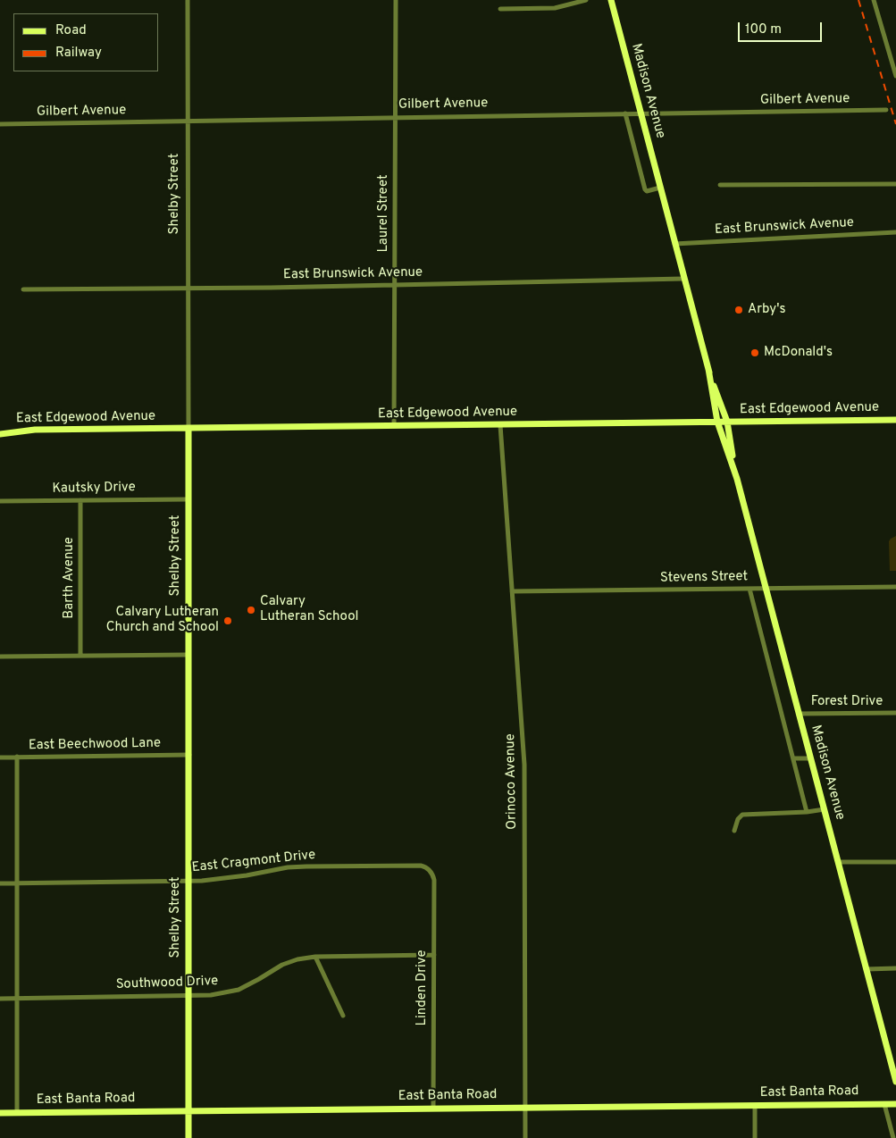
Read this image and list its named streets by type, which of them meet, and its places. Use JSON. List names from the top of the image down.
{
  "streets": {
    "main road": [
      "Madison Avenue",
      "Shelby Street",
      "East Edgewood Avenue",
      "East Banta Road"
    ],
    "street": [
      "Gilbert Avenue",
      "Laurel Street",
      "East Brunswick Avenue",
      "Kautsky Drive",
      "Barth Avenue",
      "Stevens Street",
      "Forest Drive",
      "East Beechwood Lane",
      "Orinoco Avenue",
      "East Cragmont Drive",
      "Southwood Drive",
      "Linden Drive"
    ]
  },
  "crossings": [
    ["Madison Avenue", "Gilbert Avenue"],
    ["Madison Avenue", "East Brunswick Avenue"],
    ["Madison Avenue", "East Edgewood Avenue"],
    ["Madison Avenue", "Stevens Street"],
    ["Madison Avenue", "Forest Drive"],
    ["Gilbert Avenue", "Shelby Street"],
    ["Gilbert Avenue", "Laurel Street"],
    ["Shelby Street", "East Brunswick Avenue"],
    ["Shelby Street", "East Edgewood Avenue"],
    ["Shelby Street", "Kautsky Drive"],
    ["Shelby Street", "East Beechwood Lane"],
    ["Shelby Street", "East Cragmont Drive"],
    ["Shelby Street", "Southwood Drive"],
    ["Shelby Street", "East Banta Road"],
    ["Laurel Street", "East Brunswick Avenue"],
    ["Laurel Street", "East Edgewood Avenue"],
    ["East Edgewood Avenue", "Orinoco Avenue"],
    ["Kautsky Drive", "Barth Avenue"],
    ["Stevens Street", "Orinoco Avenue"],
    ["Orinoco Avenue", "East Banta Road"],
    ["East Cragmont Drive", "Linden Drive"],
    ["Southwood Drive", "Linden Drive"],
    ["Linden Drive", "East Banta Road"]
  ],
  "places": [
    "Arby's",
    "McDonald's",
    "Calvary Lutheran School",
    "Calvary Lutheran Church and School"
  ],
  "legend": ["Road", "Railway"],
  "scale_bar": "100 m"
}
